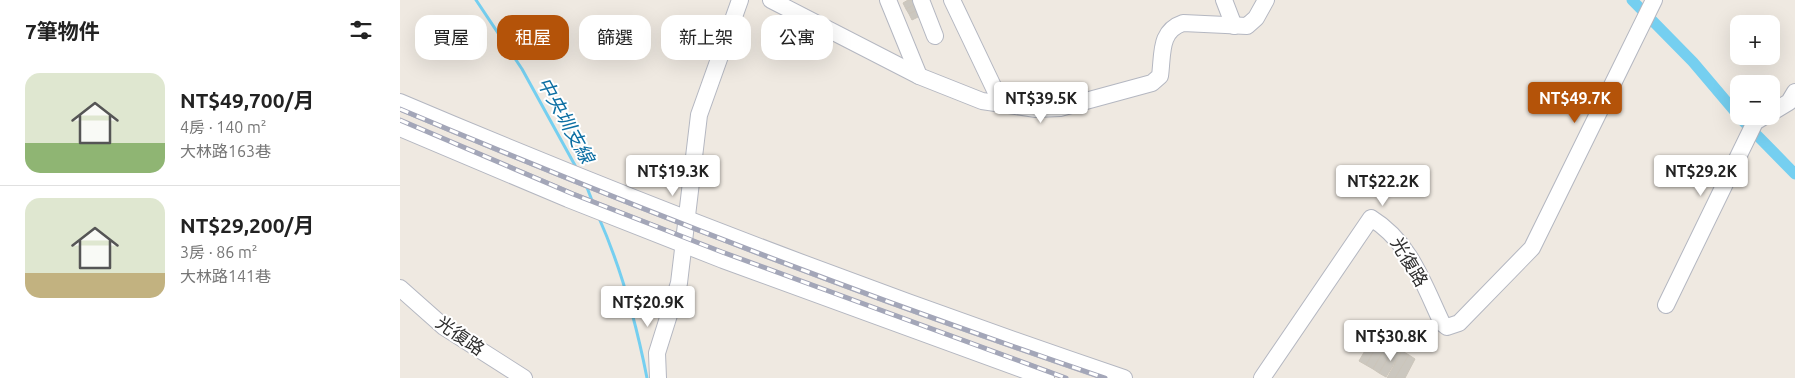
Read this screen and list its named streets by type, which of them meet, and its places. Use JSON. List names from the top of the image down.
{
  "streets": {
    "street": ["光復路"]
  },
  "water": ["中央圳支線"],
  "page": {
    "heading": "7筆物件",
    "map_buttons": ["+", "−"],
    "chip": [
      "買屋",
      "租屋",
      "篩選",
      "新上架",
      "公寓"
    ],
    "list": [
      {
        "name": "NT$49,700/月",
        "note": "4房 · 140 m² · 大林路163巷"
      },
      {
        "name": "NT$29,200/月",
        "note": "3房 · 86 m² · 大林路141巷"
      }
    ],
    "price": [
      "NT$39.5K",
      "NT$49.7K",
      "NT$19.3K",
      "NT$29.2K",
      "NT$22.2K",
      "NT$20.9K",
      "NT$30.8K"
    ]
  }
}
